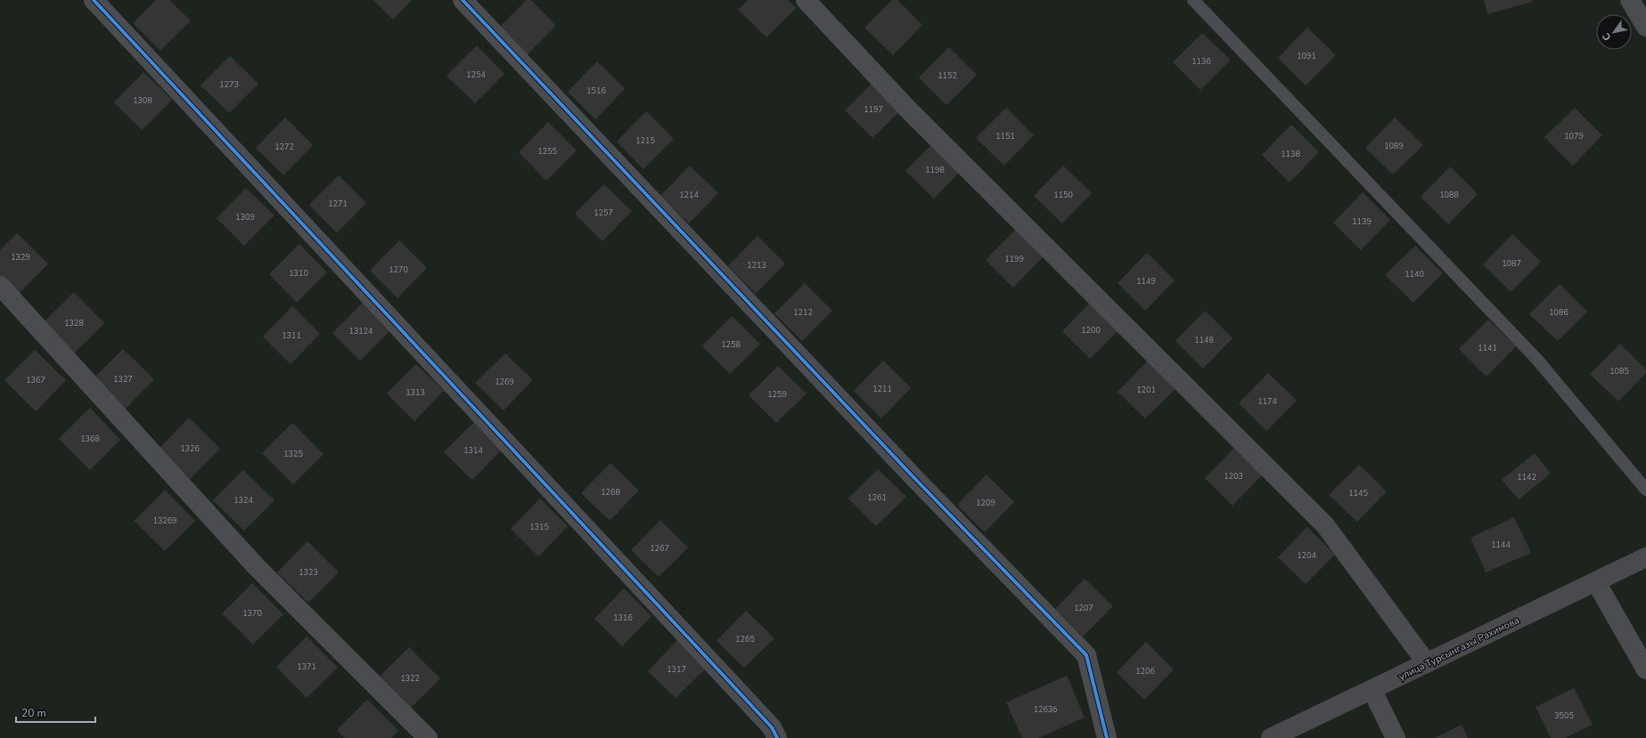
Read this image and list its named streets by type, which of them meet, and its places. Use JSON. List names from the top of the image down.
{
  "streets": {
    "street": ["улица Турсынгазы Рахимова"]
  },
  "house_numbers": [
    "1091",
    "1136",
    "1254",
    "1152",
    "1273",
    "1516",
    "1308",
    "1197",
    "1151",
    "1079",
    "1215",
    "1089",
    "1272",
    "1255",
    "1138",
    "1198",
    "1214",
    "1150",
    "1088",
    "1271",
    "1257",
    "1309",
    "1139",
    "1329",
    "1199",
    "1087",
    "1213",
    "1270",
    "1310",
    "1140",
    "1149",
    "1212",
    "1086",
    "1328",
    "1200",
    "13124",
    "1311",
    "1148",
    "1258",
    "1141",
    "1085",
    "1327",
    "1367",
    "1269",
    "1211",
    "1201",
    "1313",
    "1259",
    "1174",
    "1368",
    "1326",
    "1314",
    "1325",
    "1203",
    "1142",
    "1268",
    "1145",
    "1261",
    "1324",
    "1209",
    "13269",
    "1315",
    "1144",
    "1267",
    "1204",
    "1323",
    "1207",
    "1370",
    "1316",
    "1265",
    "1371",
    "1317",
    "1206",
    "1322",
    "1263б",
    "3505"
  ],
  "scale_bar": "20 m",
  "north": "bottom left"
}
